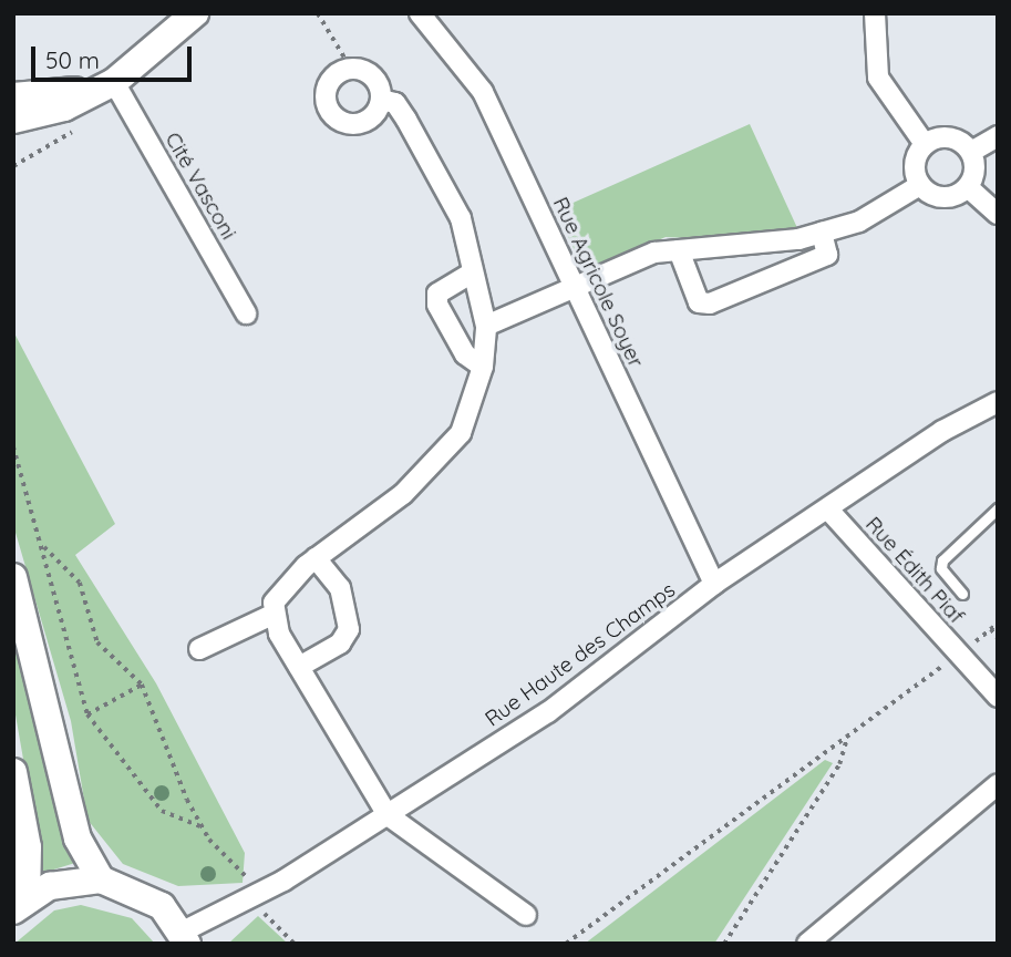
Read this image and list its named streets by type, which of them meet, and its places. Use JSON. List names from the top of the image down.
{
  "streets": {
    "street": [
      "Cité Vasconi",
      "Rue Agricole Soyer",
      "Rue Édith Piaf",
      "Rue Haute des Champs"
    ]
  },
  "crossings": [
    ["Rue Agricole Soyer", "Rue Haute des Champs"],
    ["Rue Édith Piaf", "Rue Haute des Champs"]
  ],
  "scale_bar": "50 m"
}
